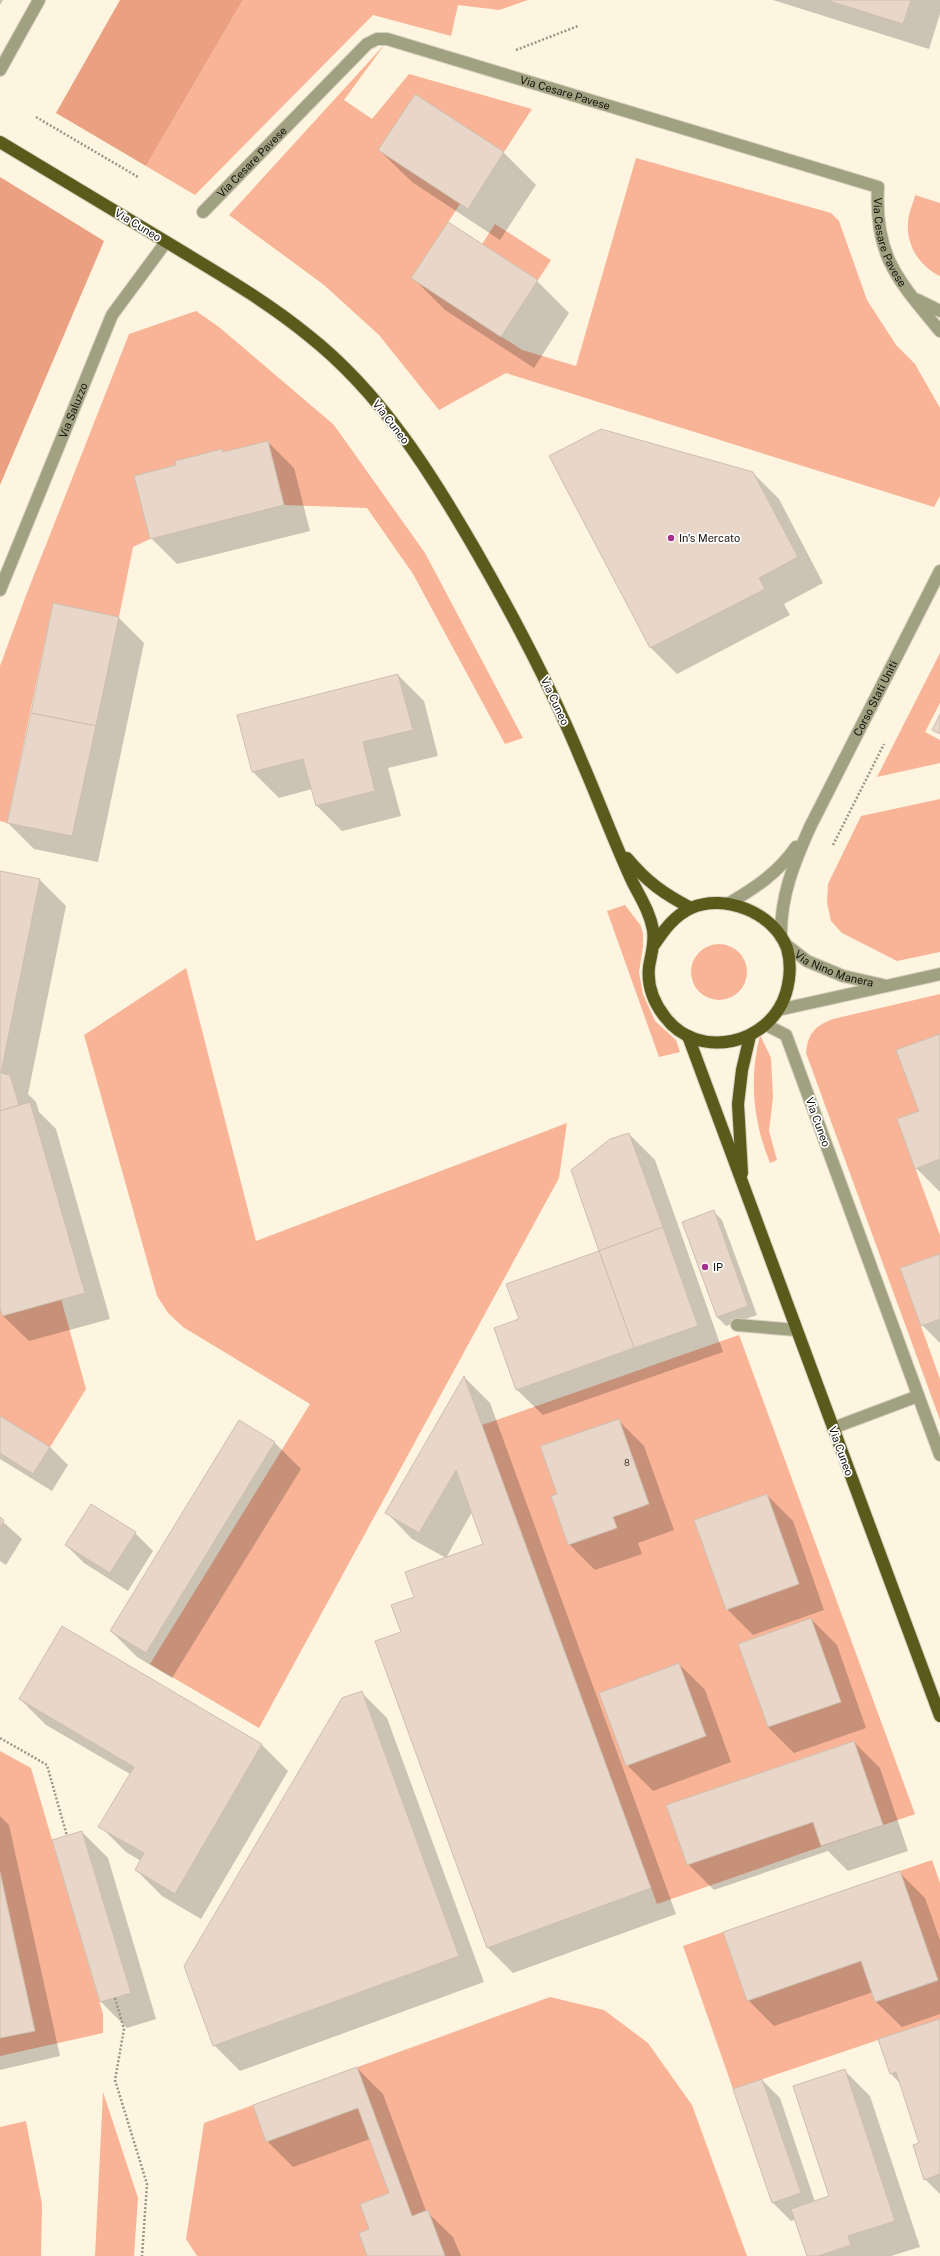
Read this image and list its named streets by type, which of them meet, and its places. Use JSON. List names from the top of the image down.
{
  "streets": {
    "main road": ["Via Cuneo"],
    "street": [
      "Via Cesare Pavese",
      "Via Saluzzo",
      "Corso Stati Uniti",
      "Via Nino Manera"
    ]
  },
  "crossings": [
    ["Via Cuneo", "Via Saluzzo"],
    ["Via Cuneo", "Corso Stati Uniti"],
    ["Via Cuneo", "Via Nino Manera"],
    ["Corso Stati Uniti", "Via Nino Manera"]
  ],
  "places": ["In's Mercato", "IP"],
  "house_numbers": ["8"]
}
